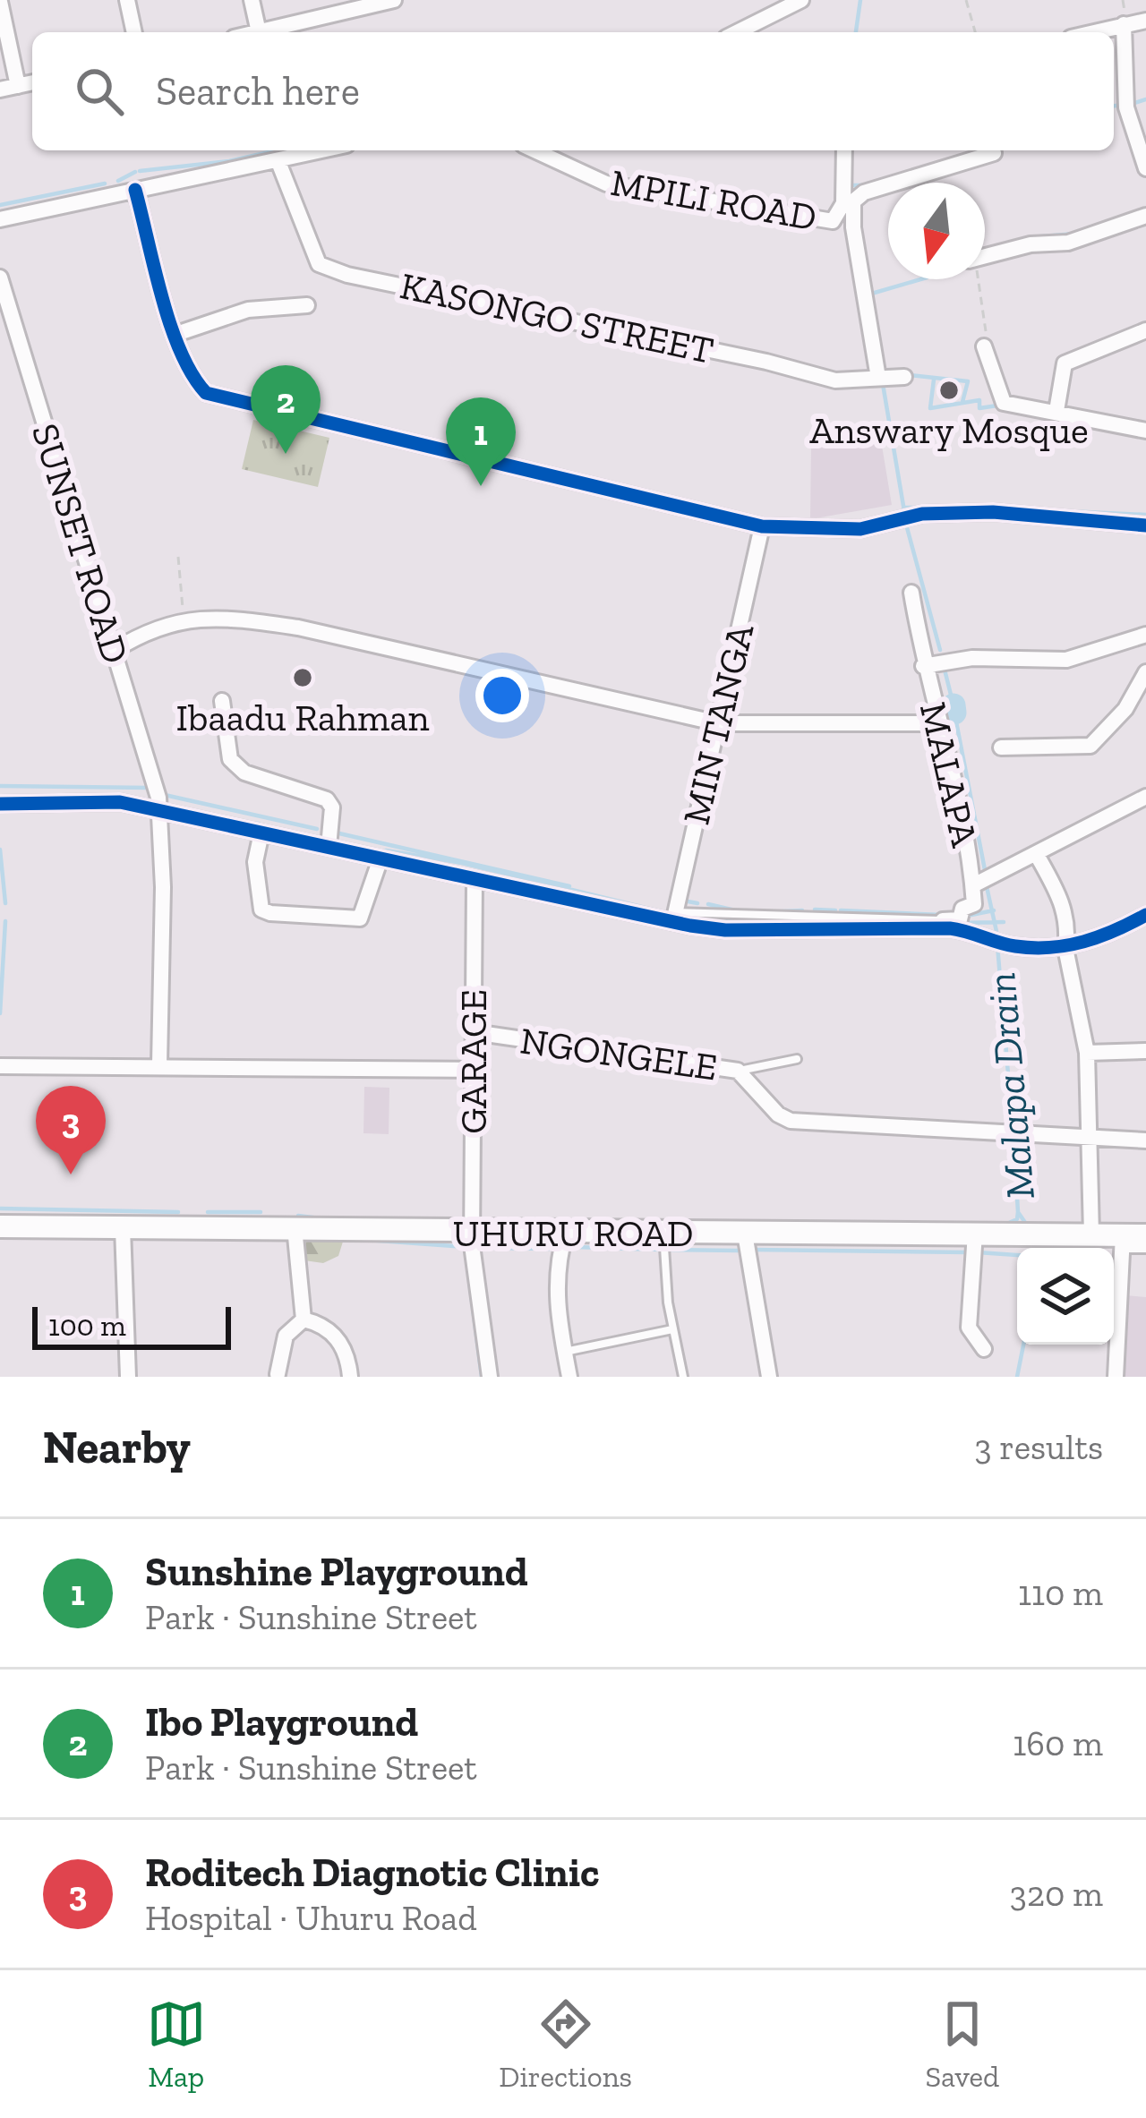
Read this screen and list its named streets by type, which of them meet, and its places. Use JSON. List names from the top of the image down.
{
  "streets": {
    "main road": ["UHURU ROAD"],
    "street": [
      "MPILI ROAD",
      "KASONGO STREET",
      "SUNSET ROAD",
      "MIN TANGA",
      "MALAPA",
      "NGONGELE",
      "GARAGE"
    ]
  },
  "crossings": [
    ["NGONGELE", "GARAGE"],
    ["GARAGE", "UHURU ROAD"]
  ],
  "water": ["Malapa Drain"],
  "places": ["Answary Mosque", "Ibaadu Rahman"],
  "scale_bar": "100 m",
  "north": "bottom",
  "page": {
    "search": "Search here",
    "pins": ["2", "1", "3"],
    "scale": "100 m",
    "heading": ["Nearby", "3 results"],
    "list": [
      {
        "mark": "1",
        "name": "Sunshine Playground",
        "note": "Park · Sunshine Street",
        "value": "110 m"
      },
      {
        "mark": "2",
        "name": "Ibo Playground",
        "note": "Park · Sunshine Street",
        "value": "160 m"
      },
      {
        "mark": "3",
        "name": "Roditech Diagnotic Clinic",
        "note": "Hospital · Uhuru Road",
        "value": "320 m"
      }
    ],
    "nav": ["Map", "Directions", "Saved"]
  }
}
